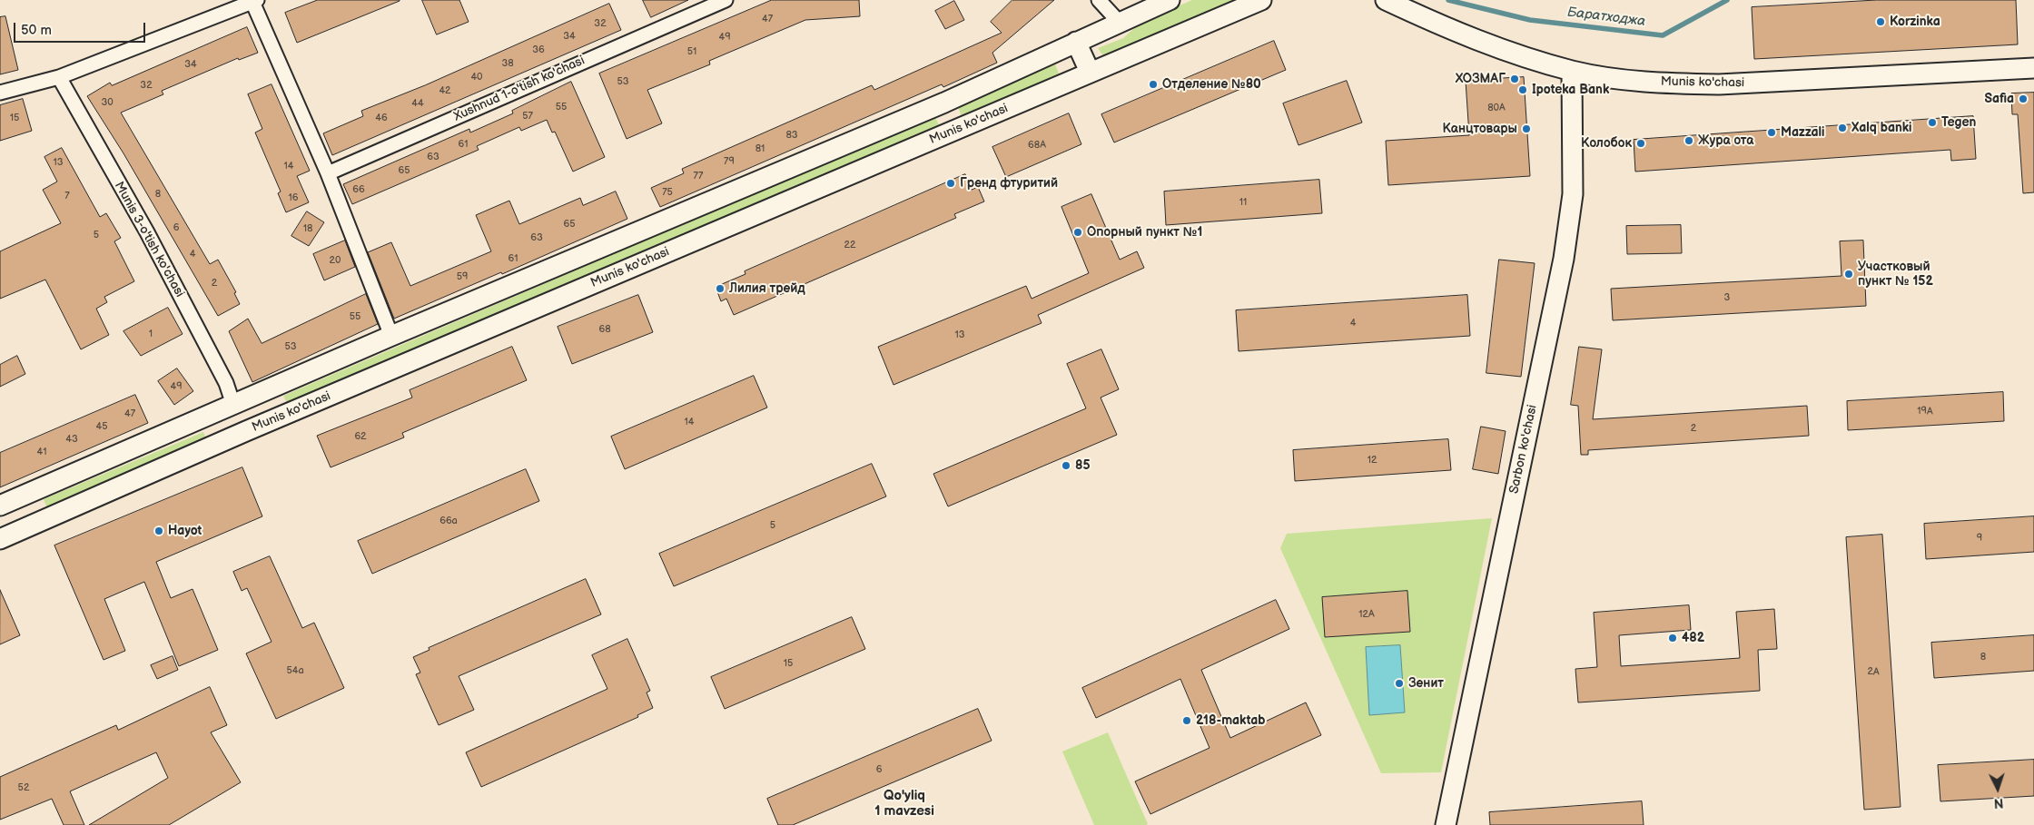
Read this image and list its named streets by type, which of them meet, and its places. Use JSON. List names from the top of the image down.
{
  "streets": {
    "street": [
      "Munis ko'chasi",
      "Xushnud 1-o'tish ko'chasi",
      "Munis 3-o'tish ko'chasi",
      "Sarbon ko'chasi"
    ]
  },
  "crossings": [
    ["Munis ko'chasi", "Sarbon ko'chasi"]
  ],
  "districts": ["Qo'yliq 1 mavzesi"],
  "water": ["Баратходжа"],
  "places": [
    "Korzinka",
    "ХОЗМАГ",
    "Отделение №80",
    "Ipoteka Bank",
    "Safia",
    "Tegen",
    "Xalq banki",
    "Канцтовары",
    "Mazzali",
    "Жура ота",
    "Колобок",
    "Гренд фтуритий",
    "Опорный пункт №1",
    "Участковый пункт № 152",
    "Лилия трейд",
    "85",
    "Hayot",
    "482",
    "Зенит",
    "218-maktab"
  ],
  "house_numbers": [
    "47",
    "32",
    "34",
    "49",
    "36",
    "51",
    "38",
    "34",
    "40",
    "53",
    "32",
    "42",
    "30",
    "44",
    "55",
    "80A",
    "57",
    "15",
    "46",
    "83",
    "61",
    "68A",
    "81",
    "63",
    "79",
    "13",
    "14",
    "65",
    "77",
    "66",
    "75",
    "8",
    "7",
    "16",
    "11",
    "65",
    "6",
    "18",
    "5",
    "63",
    "22",
    "4",
    "61",
    "20",
    "59",
    "2",
    "3",
    "55",
    "4",
    "68",
    "1",
    "13",
    "53",
    "49",
    "19А",
    "47",
    "14",
    "45",
    "2",
    "62",
    "43",
    "41",
    "12",
    "66a",
    "5",
    "9",
    "12A",
    "8",
    "15",
    "54a",
    "2А",
    "6",
    "52"
  ],
  "scale_bar": "50 m",
  "north": "bottom"
}
